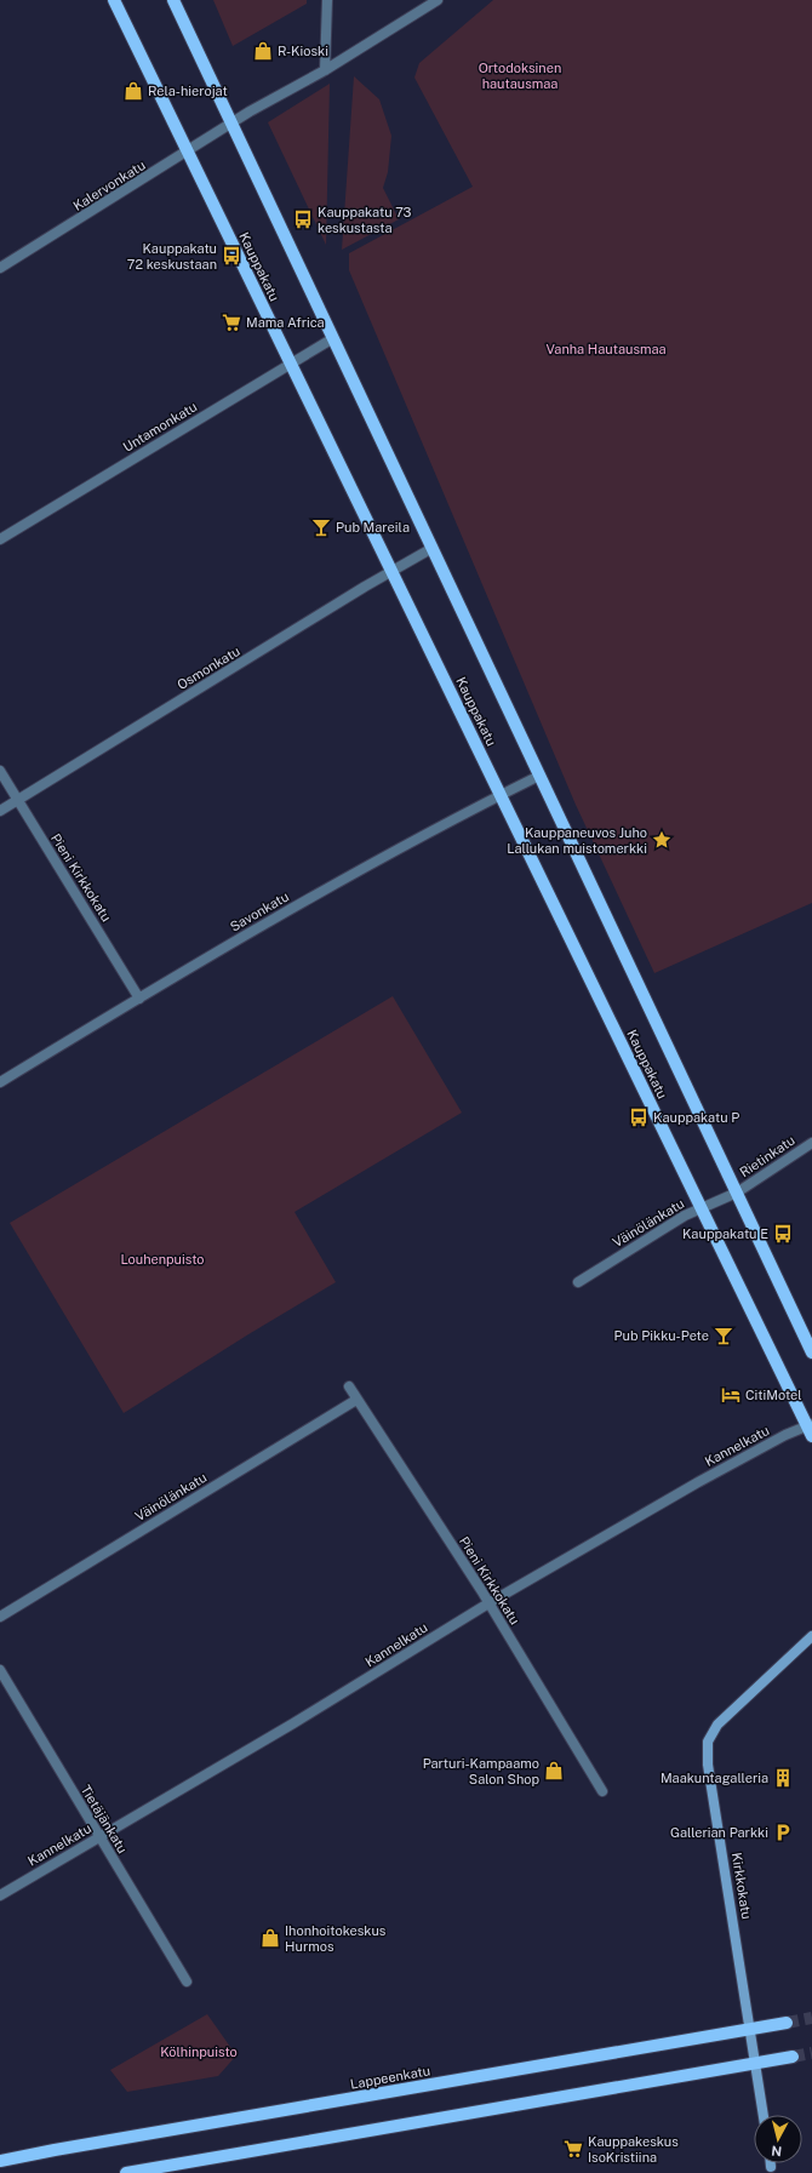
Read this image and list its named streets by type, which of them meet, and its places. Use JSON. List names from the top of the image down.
{
  "streets": {
    "main road": ["Kauppakatu", "Lappeenkatu"],
    "street": [
      "Kalervonkatu",
      "Untamonkatu",
      "Osmonkatu",
      "Pieni Kirkkokatu",
      "Savonkatu",
      "Rietinkatu",
      "Väinölänkatu",
      "Kannelkatu",
      "Tietäjänkatu",
      "Kirkkokatu"
    ]
  },
  "crossings": [
    ["Kalervonkatu", "Kauppakatu"],
    ["Kauppakatu", "Untamonkatu"],
    ["Kauppakatu", "Osmonkatu"],
    ["Kauppakatu", "Savonkatu"],
    ["Kauppakatu", "Rietinkatu"],
    ["Kauppakatu", "Väinölänkatu"],
    ["Kauppakatu", "Kannelkatu"],
    ["Osmonkatu", "Pieni Kirkkokatu"],
    ["Pieni Kirkkokatu", "Savonkatu"],
    ["Pieni Kirkkokatu", "Väinölänkatu"],
    ["Pieni Kirkkokatu", "Kannelkatu"],
    ["Rietinkatu", "Väinölänkatu"],
    ["Kannelkatu", "Tietäjänkatu"],
    ["Kirkkokatu", "Lappeenkatu"]
  ],
  "parks": [
    "Ortodoksinen hautausmaa",
    "Vanha Hautausmaa",
    "Louhenpuisto",
    "Kölhinpuisto"
  ],
  "places": {
    "shop": [
      "R-Kioski",
      "Rela-hierojat",
      "Parturi-Kampaamo Salon Shop",
      "Ihonhoitokeskus Hurmos"
    ],
    "bus stop": [
      "Kauppakatu 73 keskustasta",
      "Kauppakatu 72 keskustaan",
      "Kauppakatu P",
      "Kauppakatu E"
    ],
    "supermarket": ["Mama Africa", "Kauppakeskus IsoKristiina"],
    "bar": ["Pub Mareila", "Pub Pikku-Pete"],
    "place": ["Kauppaneuvos Juho Lallukan muistomerkki"],
    "hotel": ["CitiMotel"],
    "building": ["Maakuntagalleria"],
    "parking": ["Gallerian Parkki"]
  },
  "north": "bottom"
}
